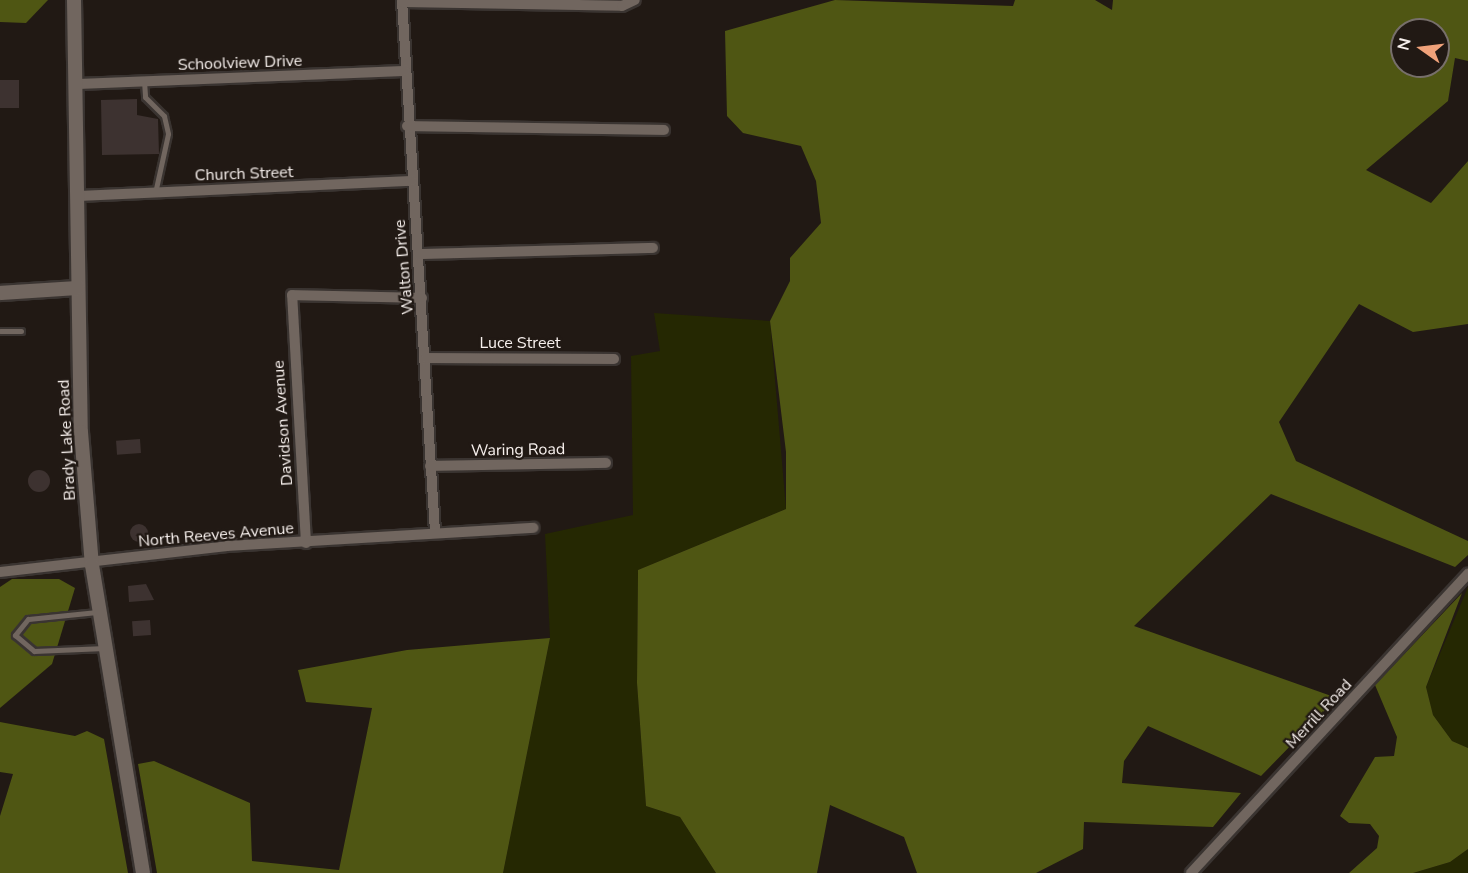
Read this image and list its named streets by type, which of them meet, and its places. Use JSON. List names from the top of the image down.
{
  "streets": {
    "street": [
      "Schoolview Drive",
      "Church Street",
      "Walton Drive",
      "Luce Street",
      "Davidson Avenue",
      "Brady Lake Road",
      "Waring Road",
      "North Reeves Avenue",
      "Merrill Road"
    ]
  },
  "crossings": [
    ["Schoolview Drive", "Walton Drive"],
    ["Schoolview Drive", "Brady Lake Road"],
    ["Church Street", "Walton Drive"],
    ["Church Street", "Brady Lake Road"],
    ["Walton Drive", "Luce Street"],
    ["Walton Drive", "Davidson Avenue"],
    ["Walton Drive", "Waring Road"],
    ["Walton Drive", "North Reeves Avenue"],
    ["Davidson Avenue", "North Reeves Avenue"],
    ["Brady Lake Road", "North Reeves Avenue"]
  ],
  "north": "left"
}
